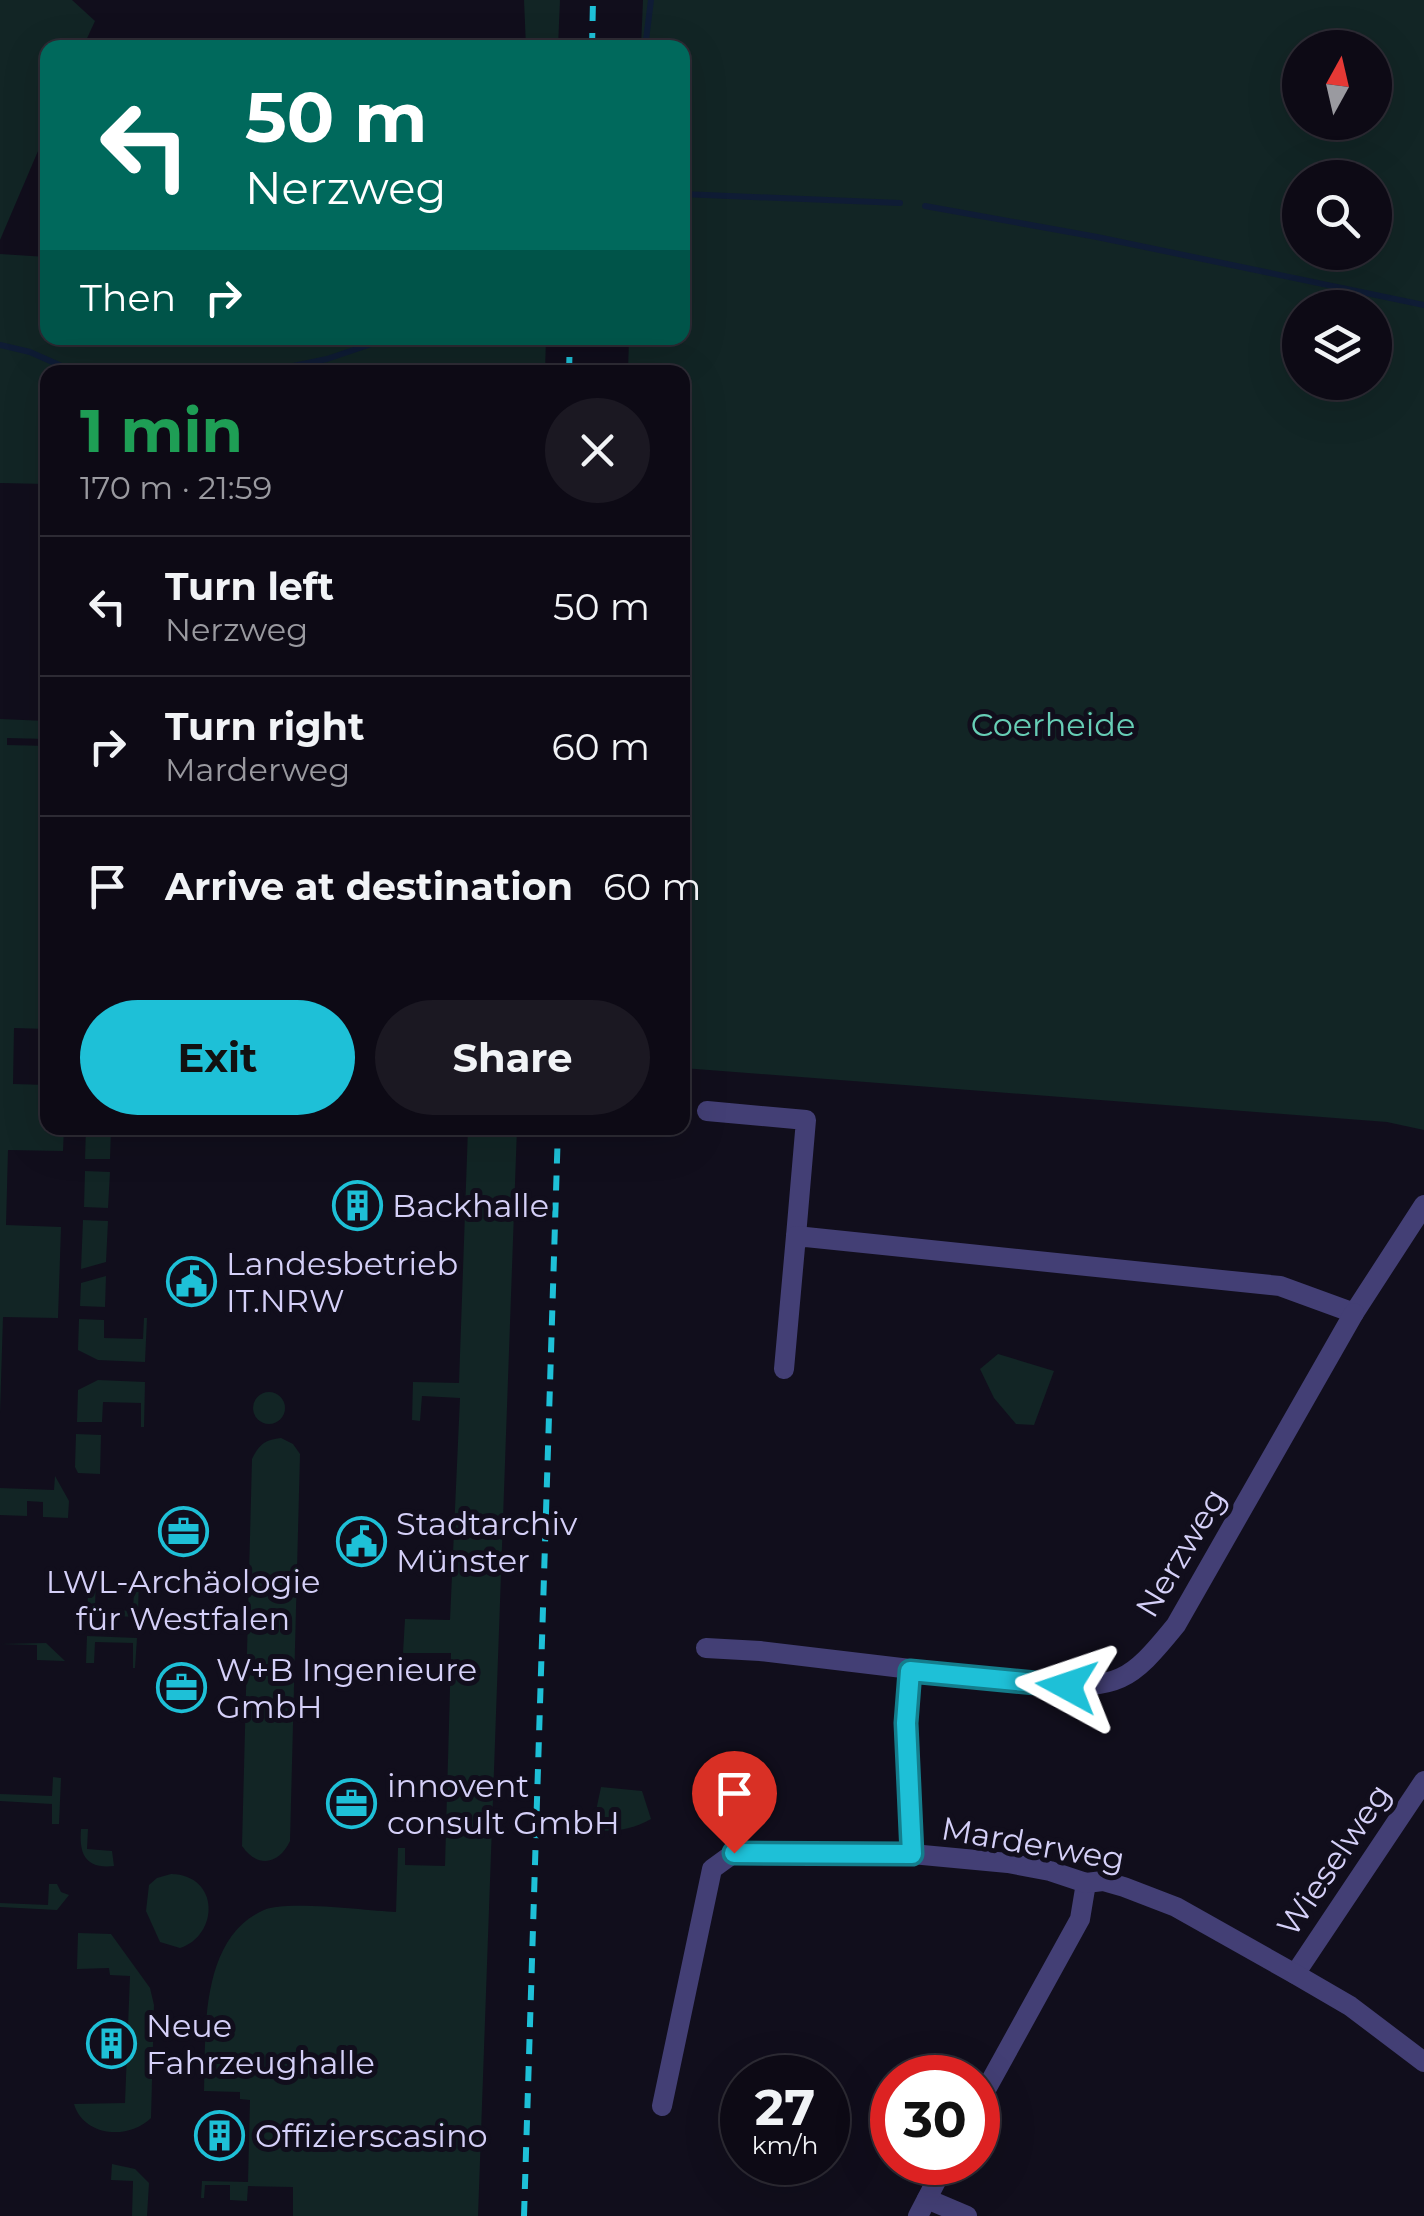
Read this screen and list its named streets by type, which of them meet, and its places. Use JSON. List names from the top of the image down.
{
  "streets": {
    "street": ["Nerzweg", "Marderweg", "Wieselweg"]
  },
  "crossings": [
    ["Marderweg", "Wieselweg"]
  ],
  "parks": ["Coerheide"],
  "places": {
    "building": ["Backhalle", "Neue Fahrzeughalle", "Offizierscasino"],
    "public building": ["Landesbetrieb IT.NRW", "Stadtarchiv Münster"],
    "office": ["LWL-Archäologie für Westfalen", "W+B Ingenieure GmbH", "innovent consult GmbH"]
  },
  "north": "top",
  "page": {
    "turn": ["50 m", "Nerzweg"],
    "then": "Then",
    "heading": ["1 min", "170 m · 21:59"],
    "list": [
      {
        "name": "Turn left",
        "note": "Nerzweg",
        "value": "50 m"
      },
      {
        "name": "Turn right",
        "note": "Marderweg",
        "value": "60 m"
      },
      {
        "name": "Arrive at destination",
        "value": "60 m"
      }
    ],
    "buttons": ["Exit", "Share"],
    "speed": "27 km/h",
    "limit": "30"
  }
}
